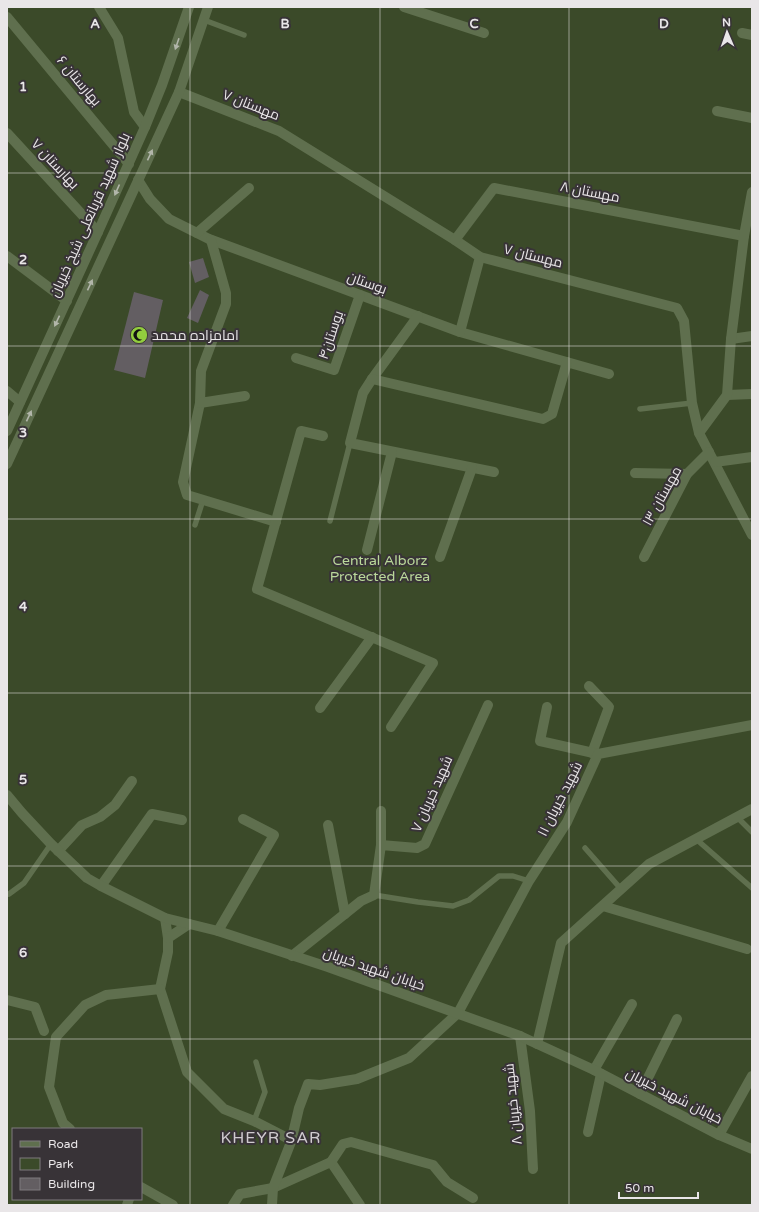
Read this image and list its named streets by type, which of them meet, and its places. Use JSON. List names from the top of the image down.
{
  "streets": {
    "street": [
      "بهارستان ۶",
      "مهستان ۷",
      "بهارستان ۷",
      "مهستان ۸",
      "بلوار شهید قربانعلی شیخ خیریان",
      "بوستان",
      "بوستان۴",
      "مهستان ۱۳",
      "شهید خیریان ۷",
      "شهید خیریان ۱۱",
      "خیابان شهید خیریان",
      "شهید خیریان ۸"
    ]
  },
  "crossings": [
    ["بهارستان ۶", "بلوار شهید قربانعلی شیخ خیریان"],
    ["مهستان ۷", "مهستان ۸"],
    ["مهستان ۷", "مهستان ۱۳"],
    ["بهارستان ۷", "بلوار شهید قربانعلی شیخ خیریان"],
    ["بوستان", "بوستان۴"],
    ["شهید خیریان ۱۱", "خیابان شهید خیریان"],
    ["خیابان شهید خیریان", "شهید خیریان ۸"]
  ],
  "districts": ["KHEYR SAR"],
  "parks": ["Central Alborz Protected Area"],
  "places": {
    "mosque": ["امامزاده محمد"]
  },
  "legend": ["Road", "Park", "Building"],
  "scale_bar": "50 m",
  "north": "top",
  "grid": {
    "columns": [
      "A",
      "B",
      "C",
      "D"
    ],
    "rows": [
      "1",
      "2",
      "3",
      "4",
      "5",
      "6"
    ]
  }
}
